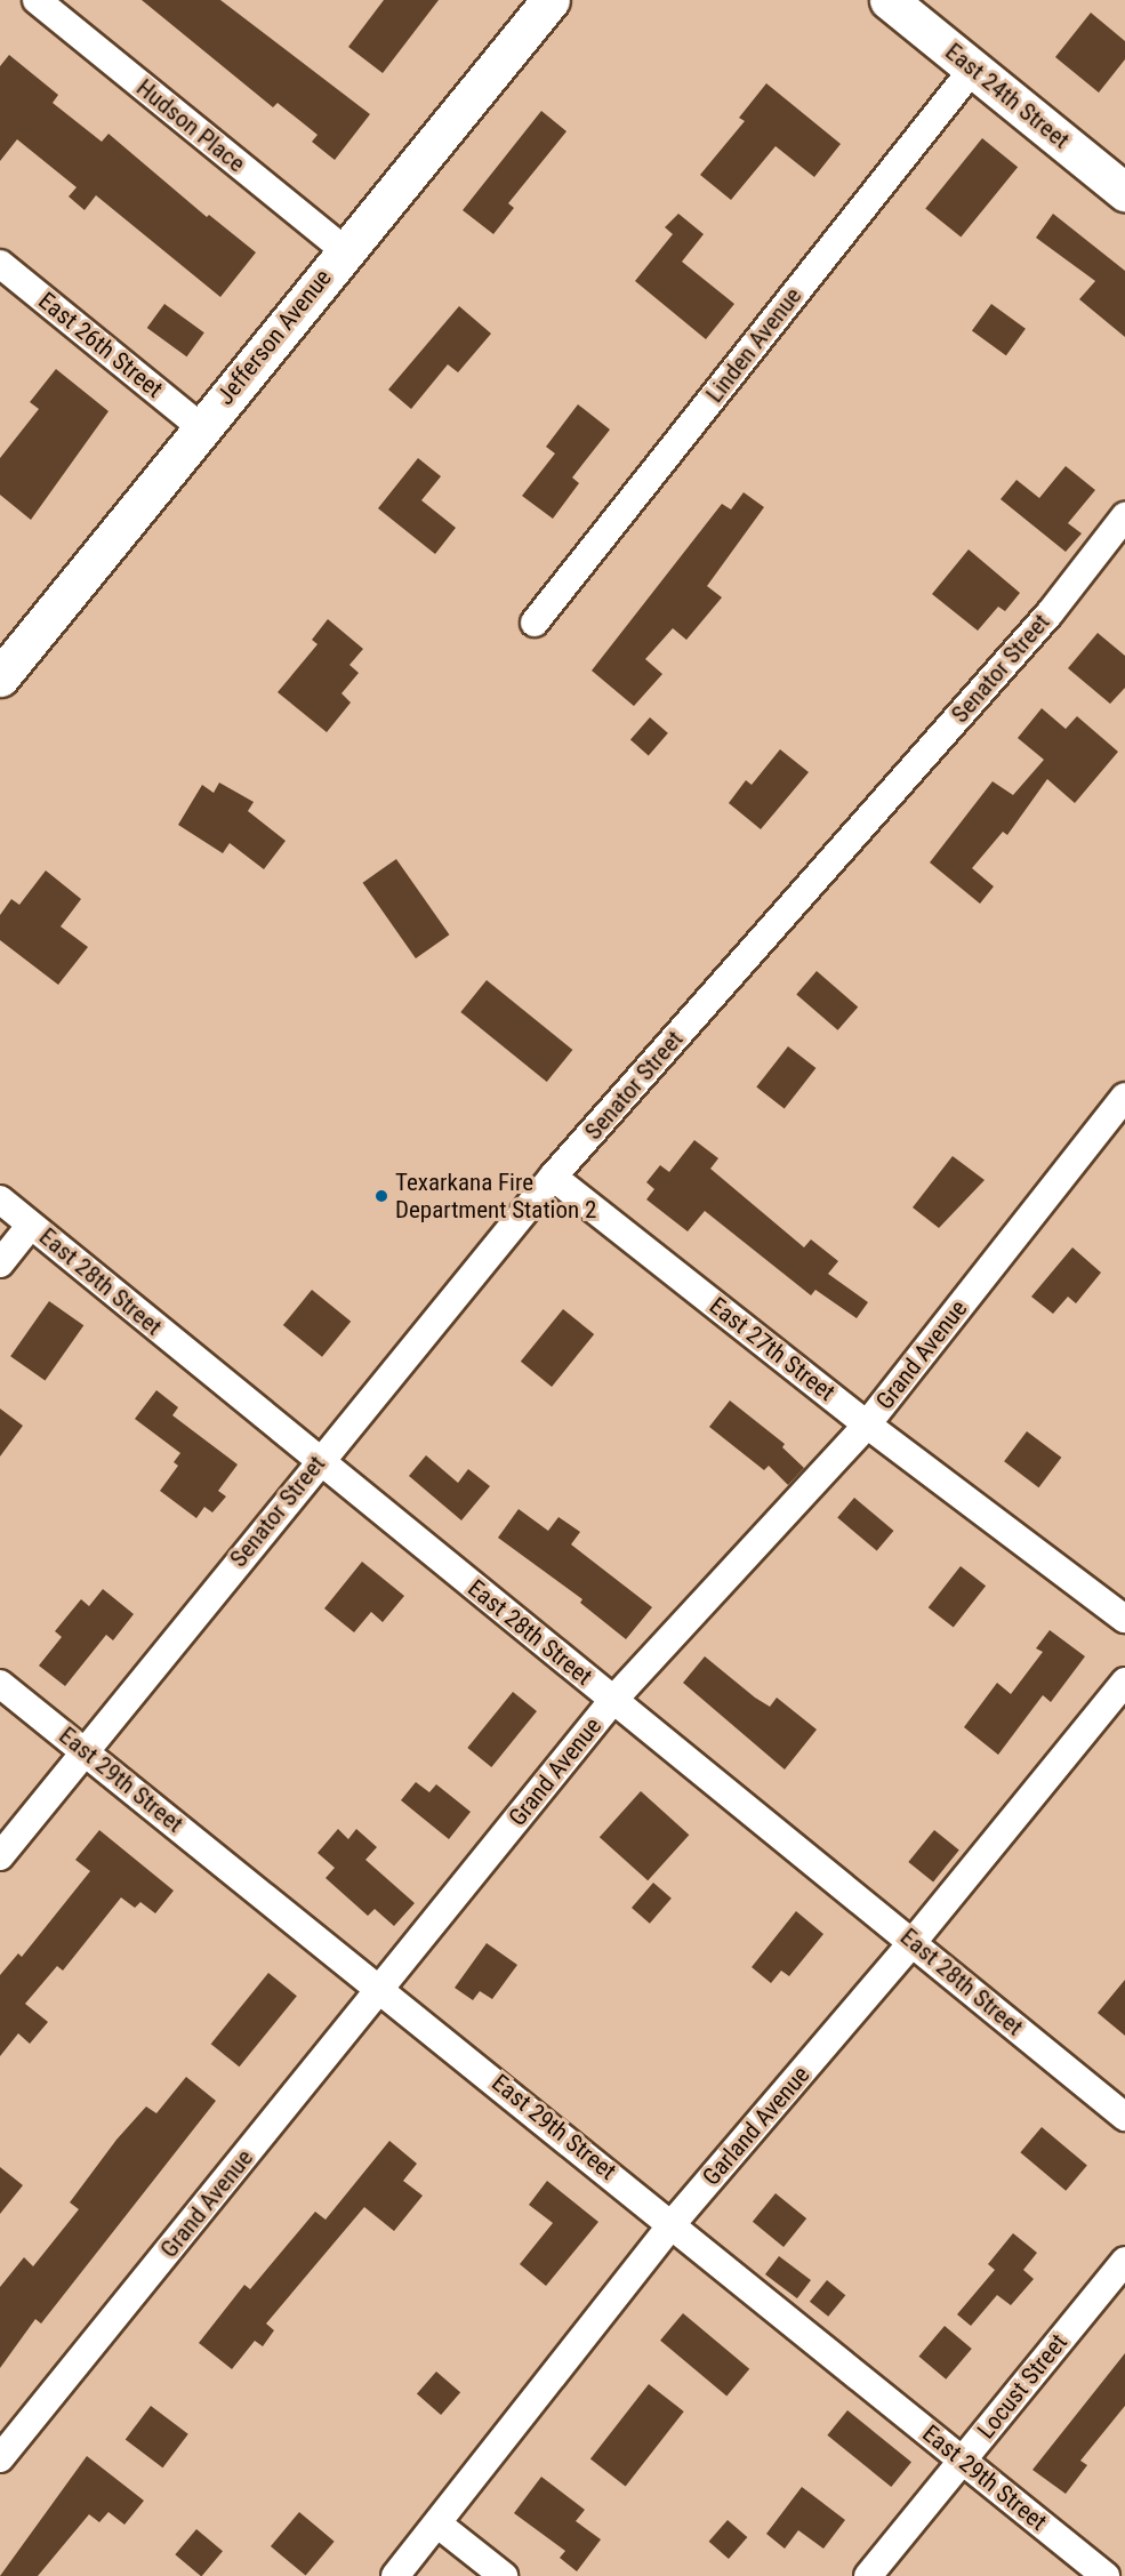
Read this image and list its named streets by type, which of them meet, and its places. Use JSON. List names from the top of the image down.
{
  "streets": {
    "main road": ["East 24th Street", "Jefferson Avenue"],
    "street": [
      "Hudson Place",
      "East 26th Street",
      "Linden Avenue",
      "Senator Street",
      "East 28th Street",
      "East 27th Street",
      "Grand Avenue",
      "East 29th Street",
      "Garland Avenue",
      "Locust Street"
    ]
  },
  "crossings": [
    ["East 24th Street", "Linden Avenue"],
    ["Hudson Place", "Jefferson Avenue"],
    ["Jefferson Avenue", "East 26th Street"],
    ["Senator Street", "East 28th Street"],
    ["Senator Street", "East 27th Street"],
    ["Senator Street", "East 29th Street"],
    ["East 28th Street", "Grand Avenue"],
    ["East 28th Street", "Garland Avenue"],
    ["East 27th Street", "Grand Avenue"],
    ["Grand Avenue", "East 29th Street"],
    ["East 29th Street", "Garland Avenue"],
    ["East 29th Street", "Locust Street"]
  ],
  "places": ["Texarkana Fire Department Station 2"]
}
